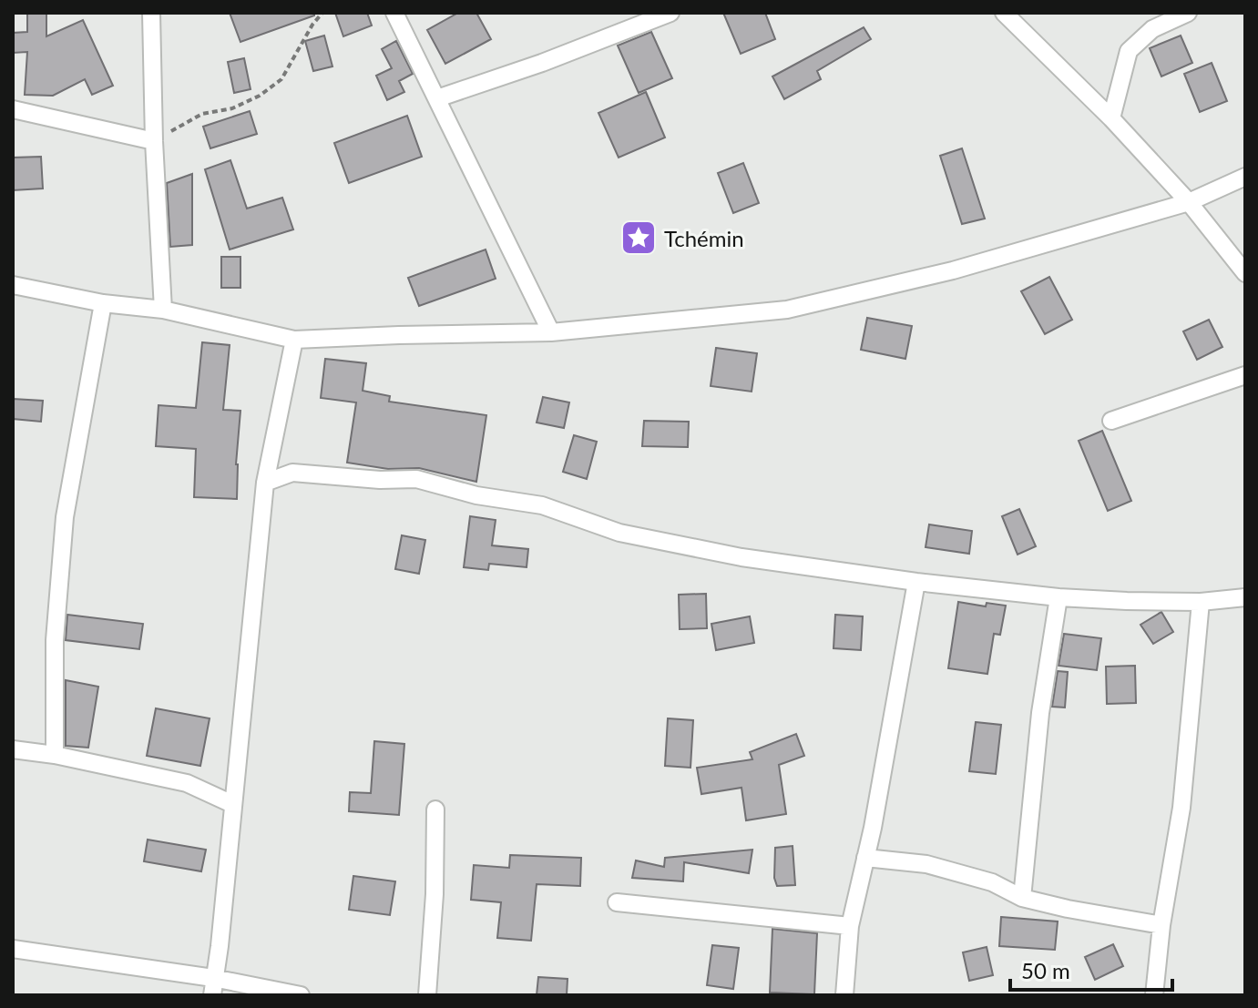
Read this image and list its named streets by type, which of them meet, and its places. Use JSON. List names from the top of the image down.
{
  "places": {
    "place": ["Tchémin"]
  },
  "scale_bar": "50 m"
}
